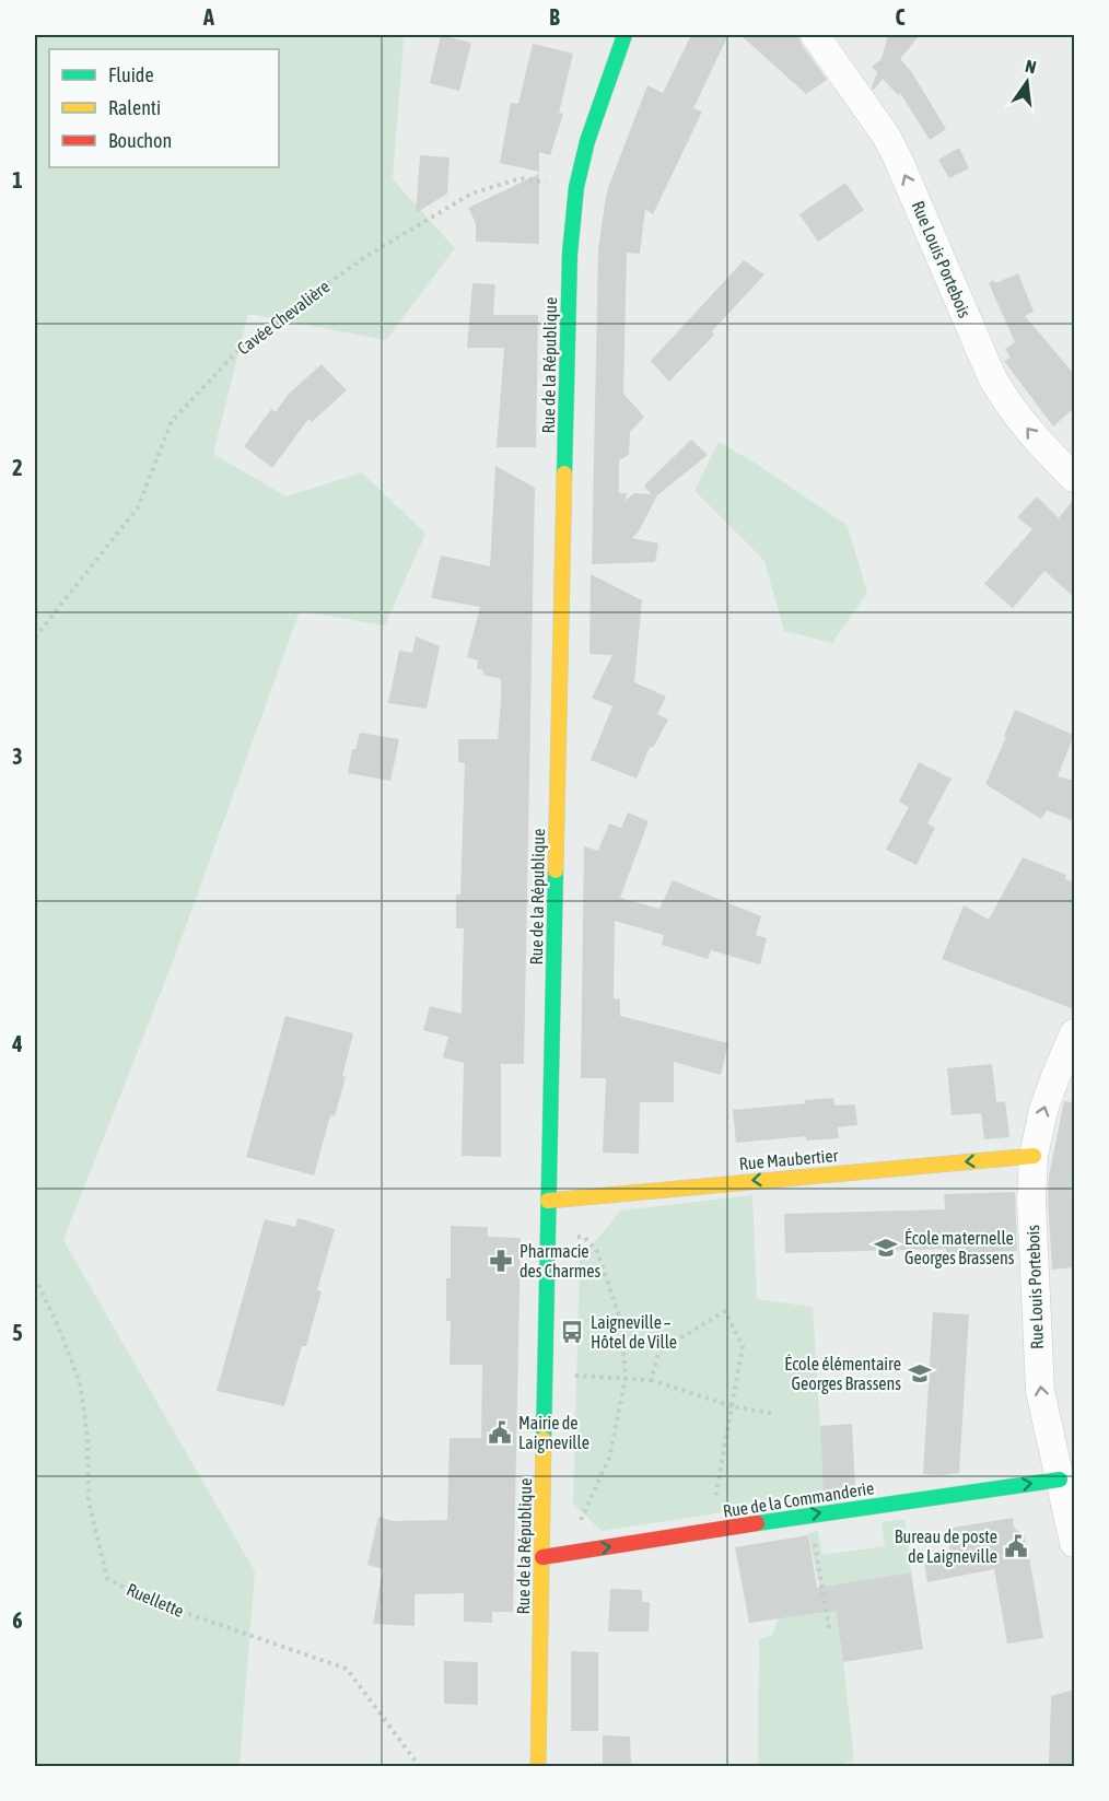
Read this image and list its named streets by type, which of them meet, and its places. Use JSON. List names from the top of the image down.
{
  "streets": {
    "street": [
      "Rue Louis Portebois",
      "Rue de la République",
      "Rue Maubertier",
      "Rue de la Commanderie"
    ],
    "path": ["Cavée Chevalière", "Ruellette"]
  },
  "crossings": [
    ["Rue Louis Portebois", "Rue Maubertier"],
    ["Rue Louis Portebois", "Rue de la Commanderie"],
    ["Cavée Chevalière", "Rue de la République"],
    ["Rue de la République", "Rue Maubertier"],
    ["Rue de la République", "Rue de la Commanderie"]
  ],
  "one_way": ["Rue Louis Portebois", "Rue Maubertier", "Rue de la Commanderie"],
  "places": {
    "school or university": ["École maternelle Georges Brassens", "École élémentaire Georges Brassens"],
    "pharmacy": ["Pharmacie des Charmes"],
    "bus stop": ["Laigneville – Hôtel de Ville"],
    "public building": ["Mairie de Laigneville", "Bureau de poste de Laigneville"]
  },
  "legend": ["Fluide", "Ralenti", "Bouchon"],
  "north": "top",
  "grid": {
    "columns": ["A", "B", "C"],
    "rows": [
      "1",
      "2",
      "3",
      "4",
      "5",
      "6"
    ]
  }
}
